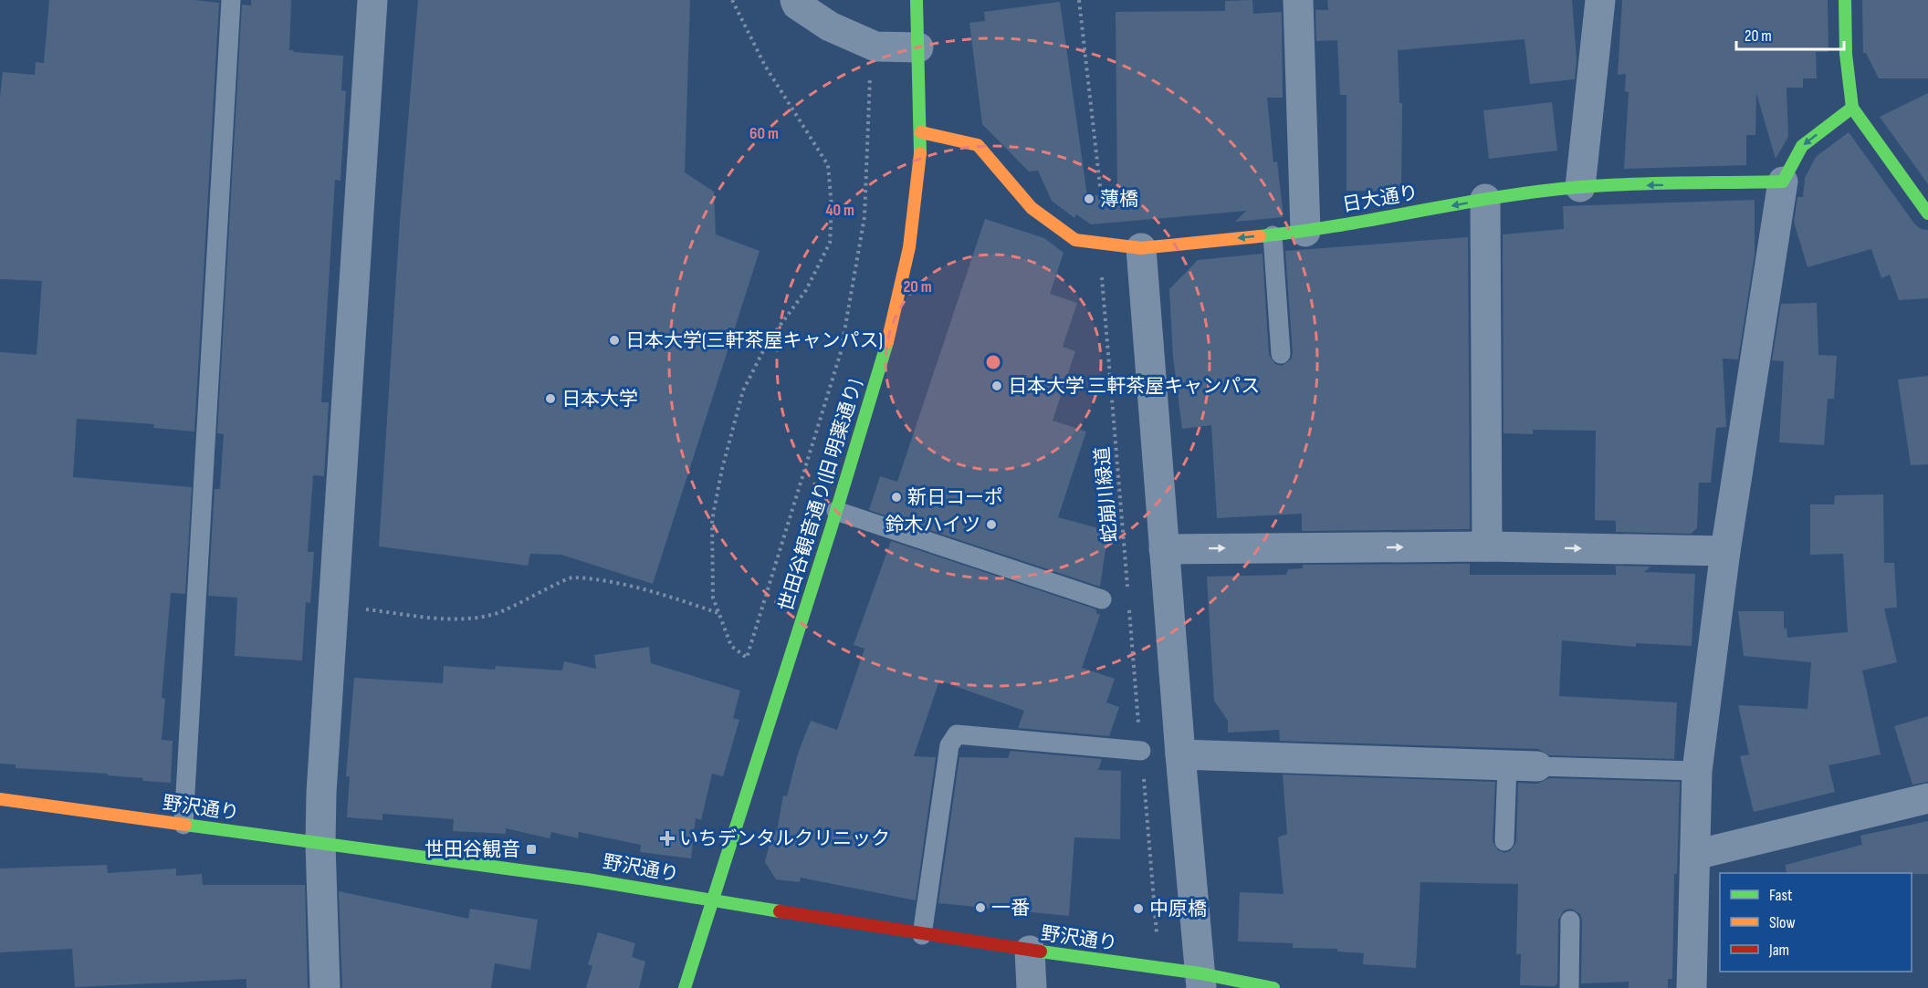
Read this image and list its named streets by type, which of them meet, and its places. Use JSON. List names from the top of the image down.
{
  "streets": {
    "street": ["日大通り", "世田谷観音通り(旧 明薬通り)", "野沢通り"],
    "path": ["蛇崩川緑道"]
  },
  "crossings": [
    ["日大通り", "蛇崩川緑道"],
    ["日大通り", "世田谷観音通り(旧 明薬通り)"],
    ["世田谷観音通り(旧 明薬通り)", "野沢通り"]
  ],
  "one_way": ["日大通り"],
  "places": {
    "other": [
      "薄橋",
      "日本大学(三軒茶屋キャンパス)",
      "日本大学 三軒茶屋キャンパス",
      "日本大学",
      "新日コーポ",
      "鈴木ハイツ",
      "一番",
      "中原橋"
    ],
    "health": ["いちデンタルクリニック"],
    "transit": ["世田谷観音"]
  },
  "legend": ["Fast", "Slow", "Jam"],
  "scale_bar": "20 m",
  "rings": ["60 m", "40 m", "20 m"]
}
